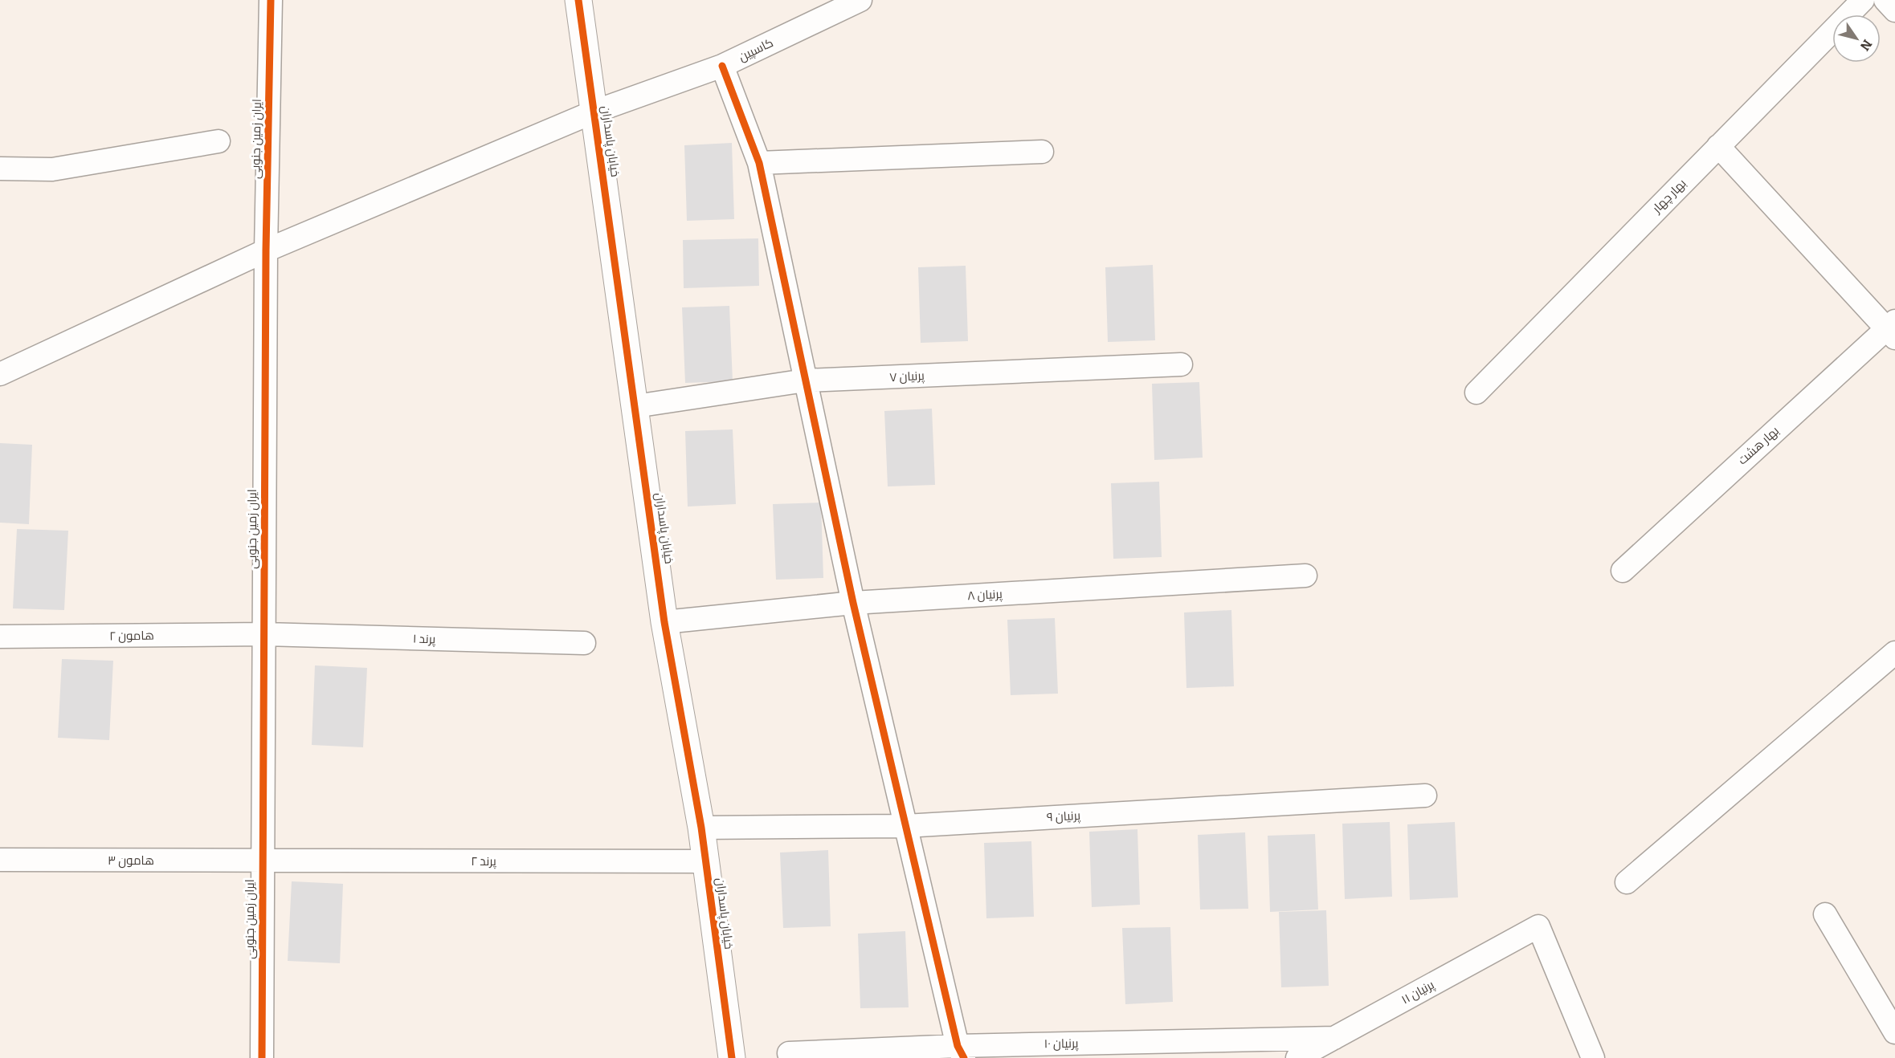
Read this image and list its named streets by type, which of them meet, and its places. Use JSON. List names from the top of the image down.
{
  "streets": {
    "street": [
      "کاسپین",
      "ایران زمین جنوبی",
      "خیابان پاسداران",
      "بهار چهار",
      "پرنیان ۷",
      "بهار هشت",
      "پرنیان ۸",
      "هامون ۲",
      "پرند ۱",
      "پرنیان ۹",
      "هامون ۳",
      "پرند ۲",
      "پرنیان ۱۱",
      "پرنیان ۱۰"
    ]
  },
  "crossings": [
    ["کاسپین", "ایران زمین جنوبی"],
    ["کاسپین", "خیابان پاسداران"],
    ["ایران زمین جنوبی", "هامون ۲"],
    ["ایران زمین جنوبی", "پرند ۱"],
    ["ایران زمین جنوبی", "هامون ۳"],
    ["ایران زمین جنوبی", "پرند ۲"],
    ["خیابان پاسداران", "پرنیان ۷"],
    ["خیابان پاسداران", "پرنیان ۸"],
    ["خیابان پاسداران", "پرنیان ۹"],
    ["خیابان پاسداران", "پرند ۲"],
    ["هامون ۲", "پرند ۱"],
    ["هامون ۳", "پرند ۲"],
    ["پرنیان ۱۱", "پرنیان ۱۰"]
  ],
  "north": "bottom right"
}
